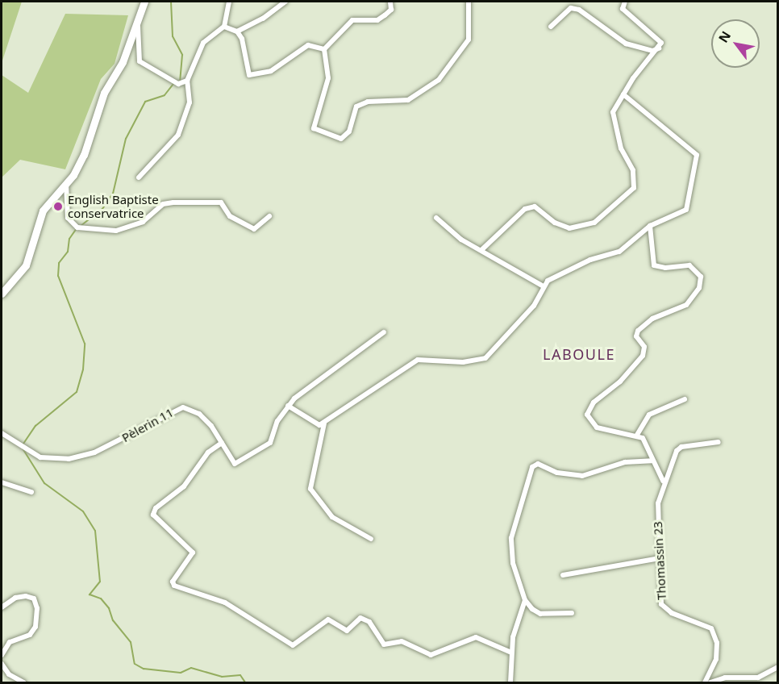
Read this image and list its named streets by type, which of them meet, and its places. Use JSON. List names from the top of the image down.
{
  "streets": {
    "street": ["Pèlerin 11", "Thomassin 23"]
  },
  "districts": ["LABOULE"],
  "places": ["English Baptiste conservatrice"],
  "north": "top left"
}
